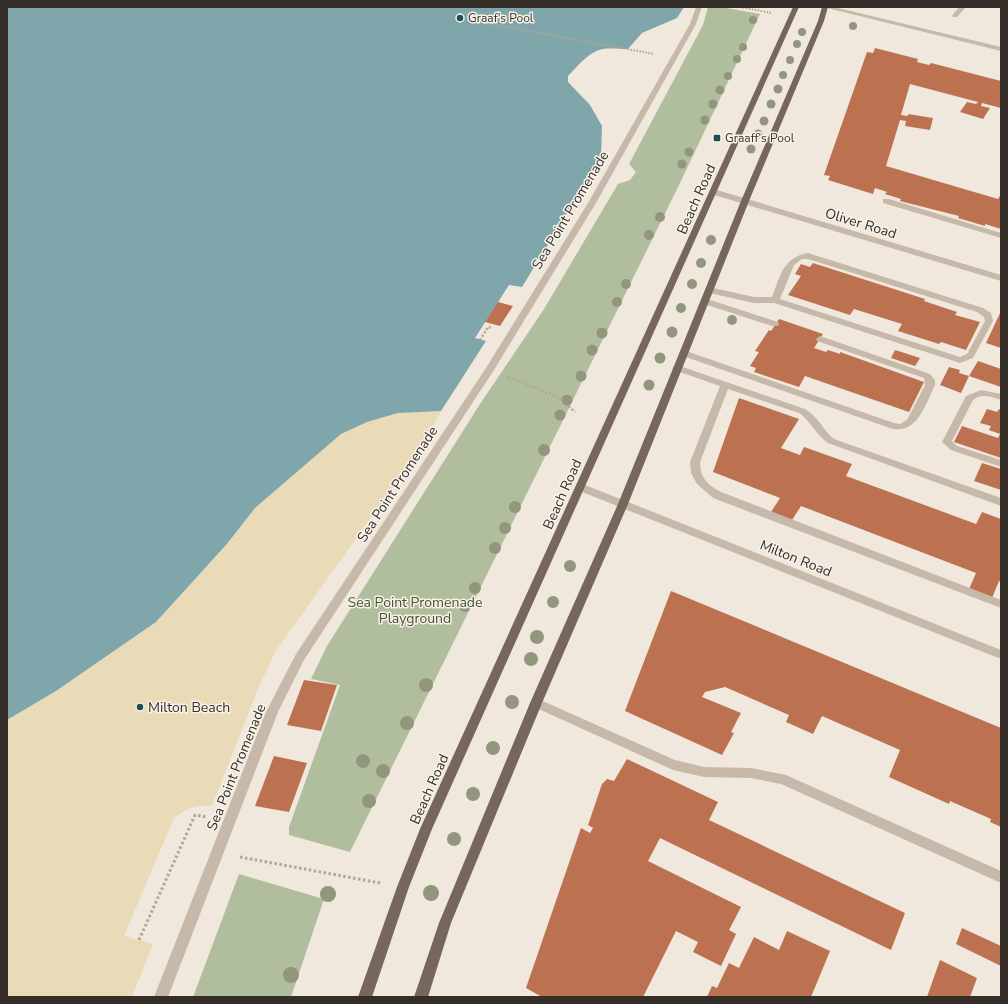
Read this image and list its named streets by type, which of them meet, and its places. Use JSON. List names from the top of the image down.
{
  "streets": {
    "main road": ["Beach Road"],
    "street": ["Sea Point Promenade", "Oliver Road", "Milton Road"]
  },
  "crossings": [
    ["Beach Road", "Oliver Road"],
    ["Beach Road", "Milton Road"]
  ],
  "parks": ["Sea Point Promenade Playground"],
  "places": {
    "other": ["Graaf's Pool", "Milton Beach"],
    "transit": ["Graaff's Pool"]
  }
}
